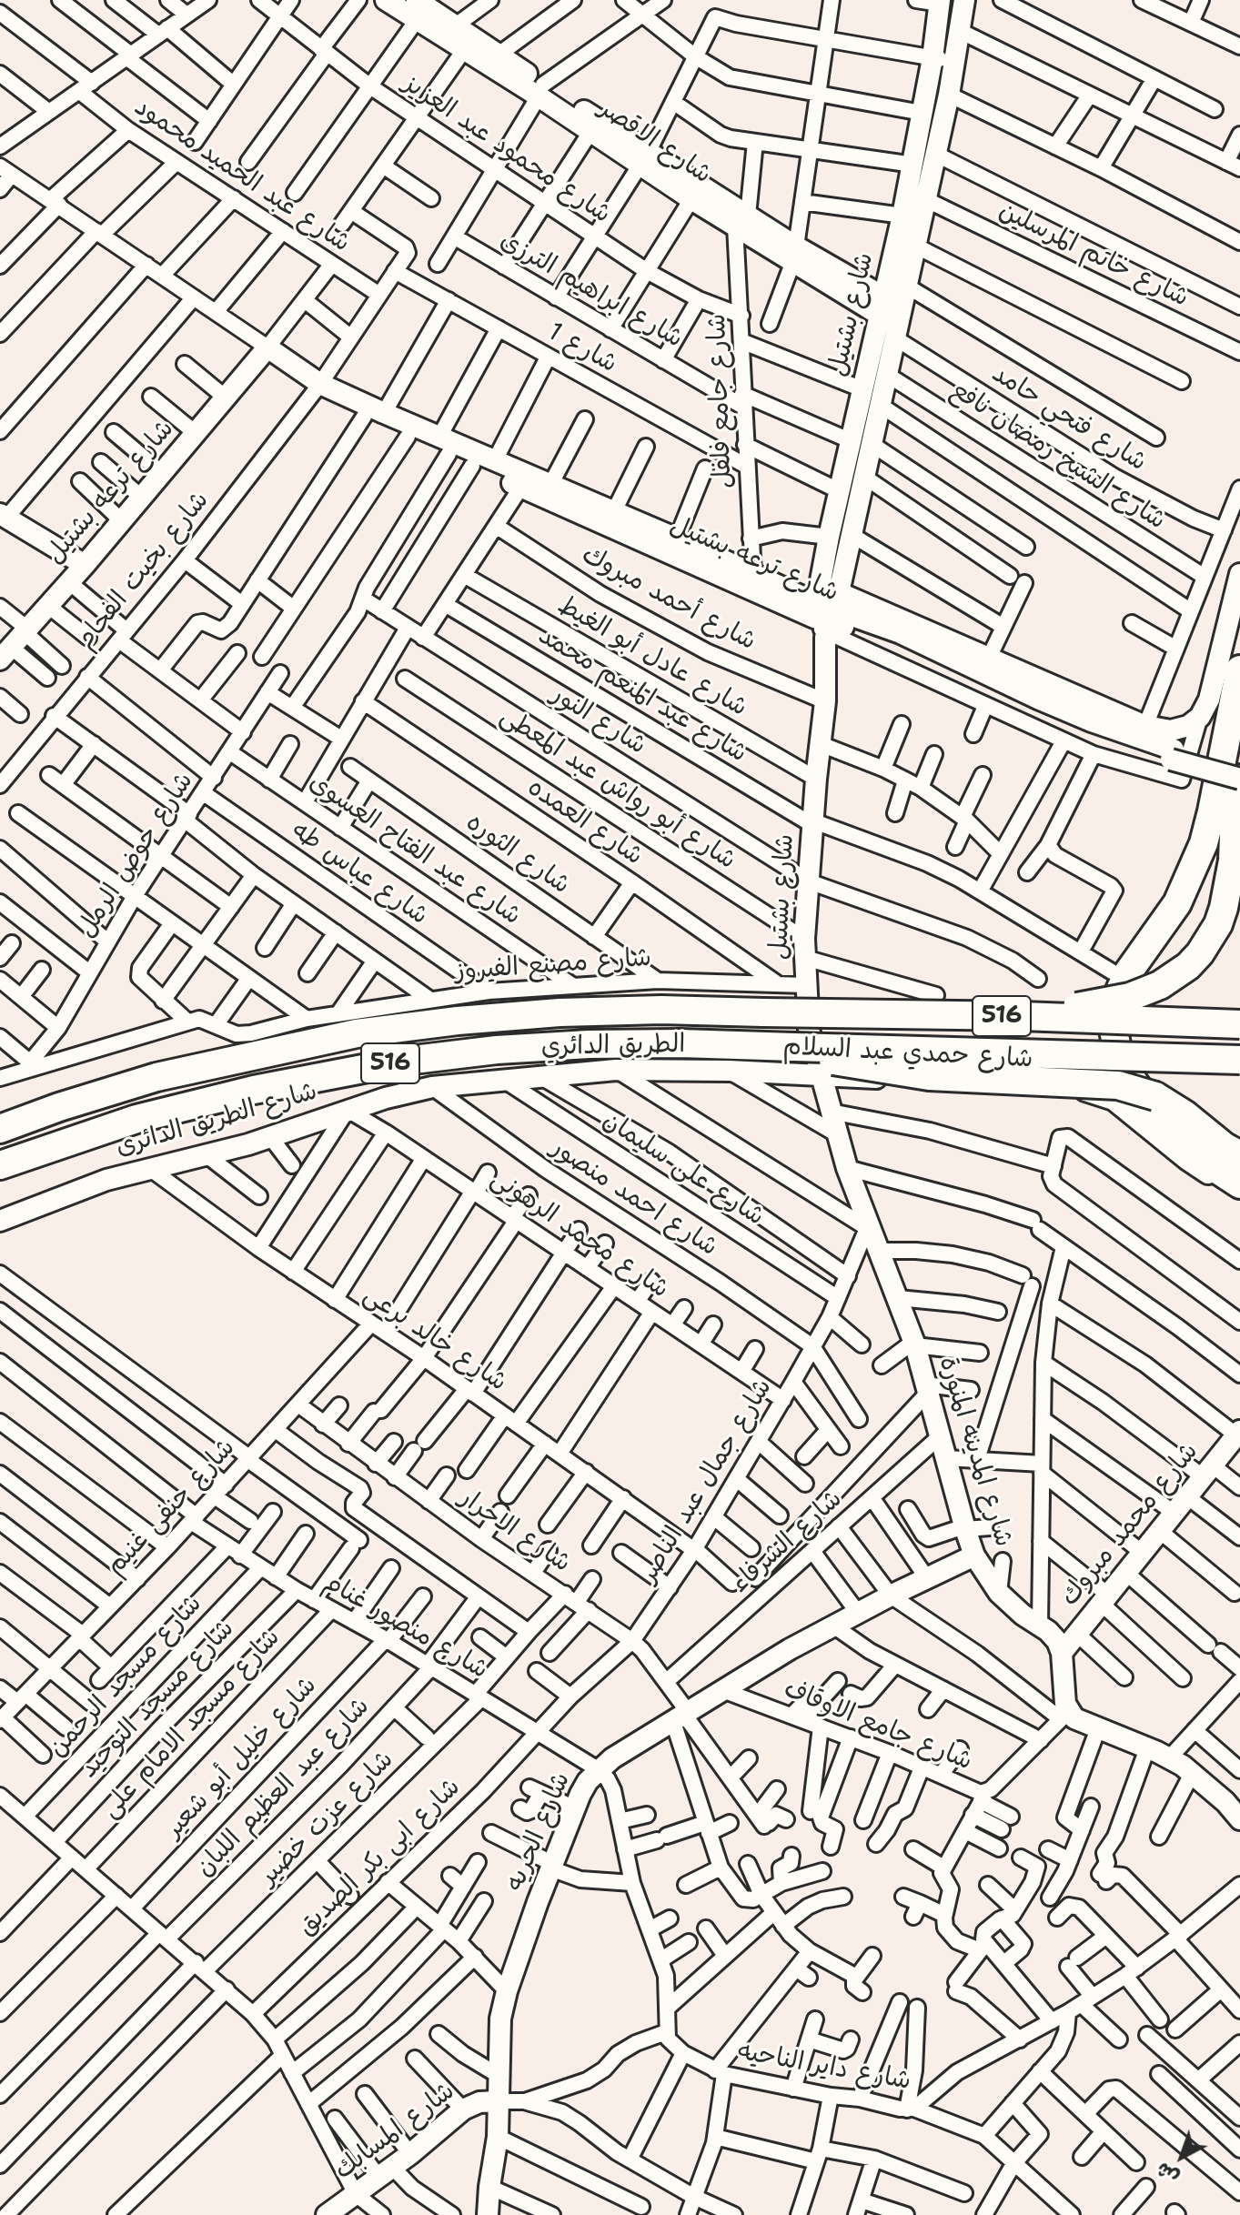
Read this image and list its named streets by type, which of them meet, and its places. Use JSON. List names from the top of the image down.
{
  "streets": {
    "highway": ["516", "الطريق الدائري"],
    "street": [
      "شارع الاقصر",
      "شارع محمود عبد العزيز",
      "شارع عبد الحميد محمود",
      "شارع خاتم المرسلين",
      "شارع ابراهيم الترزى",
      "شارع بشتيل",
      "شارع 1",
      "شارع جامع فلفل",
      "شارع فتحي حامد",
      "شارع الشيخ رمضان نافع",
      "شارع ترعه بشتيل",
      "شارع بخيت الفحام",
      "شارع أحمد مبروك",
      "شارع عادل أبو الغيط",
      "شارع عبد المنعم محمد",
      "شارع النور",
      "شارع أبو رواش عبد المعطى",
      "شارع العمده",
      "شارع عبد الفتاح العسوى",
      "شارع الثوره",
      "شارع حوض الرمل",
      "شارع عباس طه",
      "شارع مصنع الفيروز",
      "شارع حمدي عبد السلام",
      "شارع الطريق الدائرى",
      "شارع على سليمان",
      "شارع احمد منصور",
      "شارع محمد الرهونى",
      "شارع خالد برعى",
      "شارع المدينه المنورة",
      "شارع جمال عبد الناصر",
      "شارع حنفى غنيم",
      "شارع محمد مبروك",
      "شارع الاحرار",
      "شارع الشرفاء",
      "شارع منصور غنام",
      "شارع مسجد الرحمن",
      "شارع مسجد التوحيد",
      "شارع مسجد الامام على",
      "شارع جامع الاوقاف",
      "شارع خليل أبو شعير",
      "شارع عبد العظيم اللبان",
      "شارع عزت خضير",
      "شارع الحريه",
      "شارع ابى بكر الصديق",
      "شارع داير الناحيه",
      "شارع المسابك"
    ]
  },
  "crossings": [
    ["شارع الاقصر", "شارع بشتيل"],
    ["شارع الاقصر", "شارع جامع فلفل"],
    ["شارع الاقصر", "شارع فتحي حامد"],
    ["شارع محمود عبد العزيز", "شارع جامع فلفل"],
    ["شارع عبد الحميد محمود", "شارع بخيت الفحام"],
    ["شارع خاتم المرسلين", "شارع بشتيل"],
    ["شارع ابراهيم الترزى", "شارع بشتيل"],
    ["شارع ابراهيم الترزى", "شارع جامع فلفل"],
    ["شارع بشتيل", "شارع فتحي حامد"],
    ["شارع بشتيل", "شارع الشيخ رمضان نافع"],
    ["شارع بشتيل", "شارع ترعه بشتيل"],
    ["شارع بشتيل", "شارع أحمد مبروك"],
    ["شارع بشتيل", "شارع عادل أبو الغيط"],
    ["شارع بشتيل", "شارع عبد المنعم محمد"],
    ["شارع بشتيل", "شارع النور"],
    ["شارع بشتيل", "شارع أبو رواش عبد المعطى"],
    ["شارع بشتيل", "شارع مصنع الفيروز"],
    ["شارع بشتيل", "الطريق الدائري"],
    ["شارع بشتيل", "شارع المدينه المنورة"],
    ["شارع 1", "شارع جامع فلفل"],
    ["شارع 1", "شارع بخيت الفحام"],
    ["شارع جامع فلفل", "شارع ترعه بشتيل"],
    ["شارع ترعه بشتيل", "شارع بخيت الفحام"],
    ["شارع العمده", "شارع مصنع الفيروز"],
    ["شارع عبد الفتاح العسوى", "شارع حوض الرمل"],
    ["شارع عبد الفتاح العسوى", "شارع مصنع الفيروز"],
    ["شارع الثوره", "شارع مصنع الفيروز"],
    ["شارع حوض الرمل", "شارع عباس طه"],
    ["شارع عباس طه", "شارع مصنع الفيروز"],
    ["الطريق الدائري", "شارع المدينه المنورة"],
    ["شارع حمدي عبد السلام", "شارع الطريق الدائرى"],
    ["شارع حمدي عبد السلام", "شارع المدينه المنورة"],
    ["شارع الطريق الدائرى", "شارع على سليمان"],
    ["شارع الطريق الدائرى", "شارع احمد منصور"],
    ["شارع الطريق الدائرى", "شارع محمد الرهونى"],
    ["شارع الطريق الدائرى", "شارع خالد برعى"],
    ["شارع على سليمان", "شارع جمال عبد الناصر"],
    ["شارع احمد منصور", "شارع جمال عبد الناصر"],
    ["شارع محمد الرهونى", "شارع جمال عبد الناصر"],
    ["شارع محمد الرهونى", "شارع حنفى غنيم"],
    ["شارع خالد برعى", "شارع جمال عبد الناصر"],
    ["شارع خالد برعى", "شارع حنفى غنيم"],
    ["شارع المدينه المنورة", "شارع جمال عبد الناصر"],
    ["شارع المدينه المنورة", "شارع محمد مبروك"],
    ["شارع المدينه المنورة", "شارع الشرفاء"],
    ["شارع المدينه المنورة", "شارع الحريه"],
    ["شارع جمال عبد الناصر", "شارع الاحرار"],
    ["شارع جمال عبد الناصر", "شارع منصور غنام"],
    ["شارع جمال عبد الناصر", "شارع ابى بكر الصديق"],
    ["شارع حنفى غنيم", "شارع الاحرار"],
    ["شارع حنفى غنيم", "شارع منصور غنام"],
    ["شارع الاحرار", "شارع الشرفاء"],
    ["شارع الاحرار", "شارع عزت خضير"],
    ["شارع الاحرار", "شارع الحريه"],
    ["شارع منصور غنام", "شارع مسجد الرحمن"],
    ["شارع منصور غنام", "شارع مسجد التوحيد"],
    ["شارع منصور غنام", "شارع مسجد الامام على"],
    ["شارع منصور غنام", "شارع خليل أبو شعير"],
    ["شارع منصور غنام", "شارع عبد العظيم اللبان"],
    ["شارع منصور غنام", "شارع عزت خضير"],
    ["شارع منصور غنام", "شارع الحريه"],
    ["شارع منصور غنام", "شارع ابى بكر الصديق"],
    ["شارع جامع الاوقاف", "شارع الحريه"],
    ["شارع الحريه", "شارع المسابك"]
  ],
  "north": "bottom left"
}
